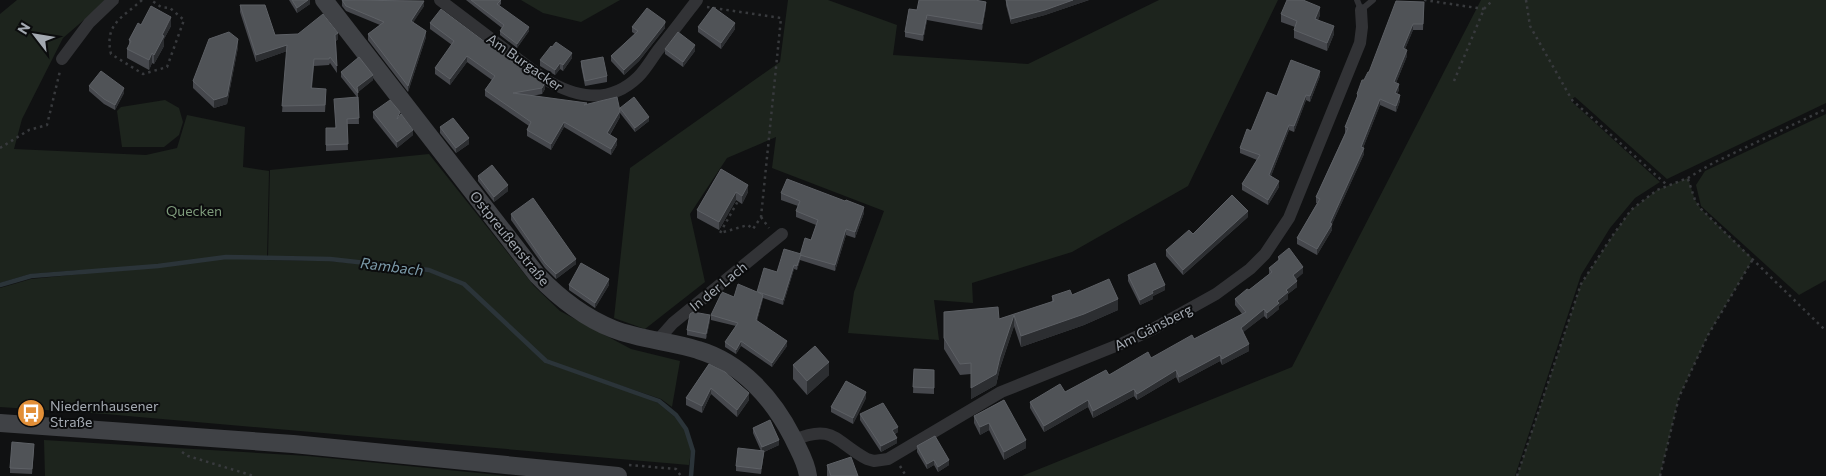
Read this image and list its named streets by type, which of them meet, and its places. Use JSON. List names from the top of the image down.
{
  "streets": {
    "street": [
      "Am Burgacker",
      "Ostpreußenstraße",
      "In der Lach",
      "Am Gänsberg"
    ]
  },
  "crossings": [
    ["Ostpreußenstraße", "In der Lach"],
    ["Ostpreußenstraße", "Am Gänsberg"]
  ],
  "water": ["Rambach"],
  "parks": ["Quecken"],
  "places": {
    "bus stop": ["Niedernhausener Straße"]
  },
  "north": "top left"
}
